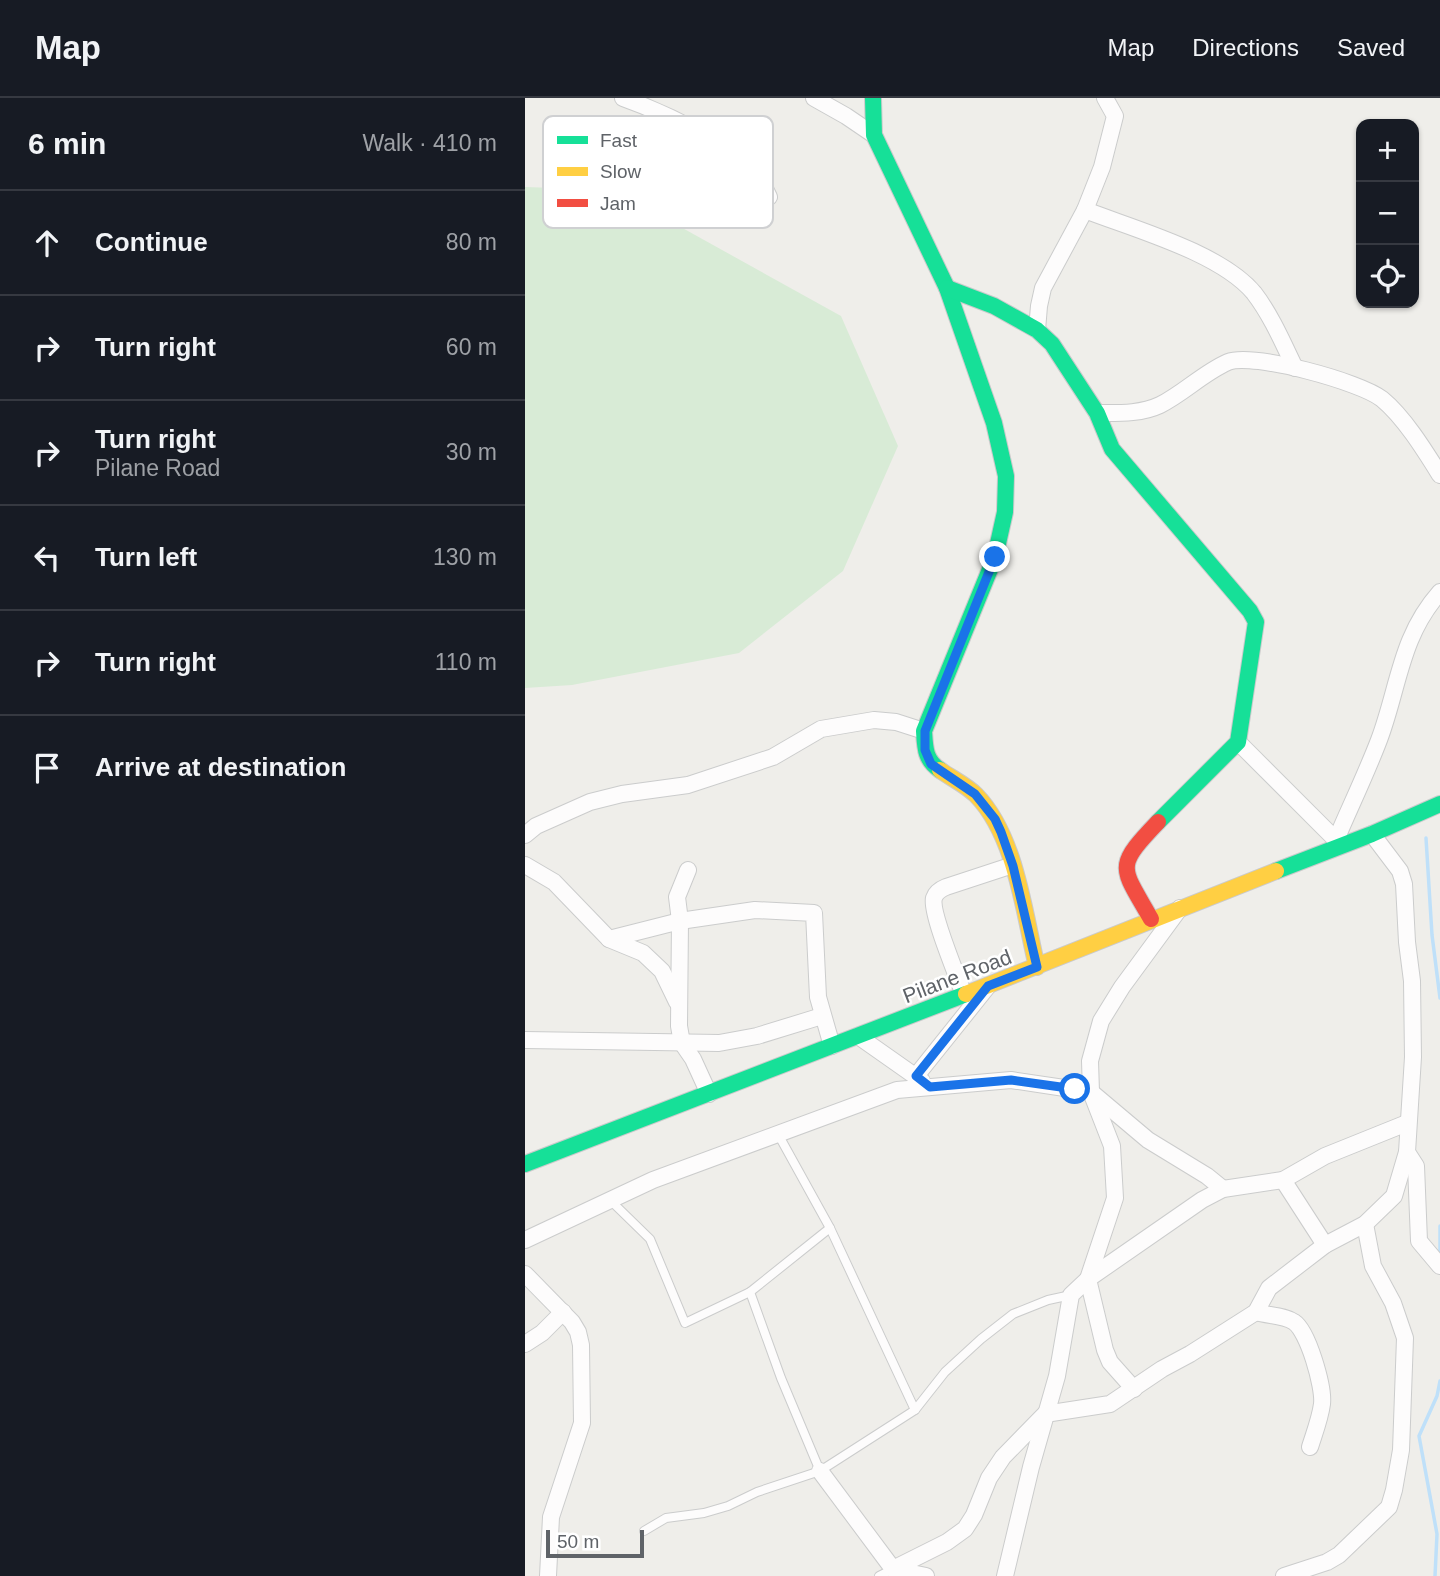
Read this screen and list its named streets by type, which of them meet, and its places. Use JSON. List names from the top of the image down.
{
  "streets": {
    "street": ["Pilane Road"]
  },
  "legend": ["Fast", "Slow", "Jam"],
  "scale_bar": "50 m",
  "page": {
    "header": "Map",
    "nav": ["Map", "Directions", "Saved"],
    "heading": ["6 min", "Walk · 410 m"],
    "map_buttons": ["+", "−"],
    "list": [
      ["Continue", "80 m"],
      ["Turn right", "60 m"],
      ["Turn right", "Pilane Road", "30 m"],
      ["Turn left", "130 m"],
      ["Turn right", "110 m"],
      "Arrive at destination"
    ],
    "scale": "50 m"
  }
}
